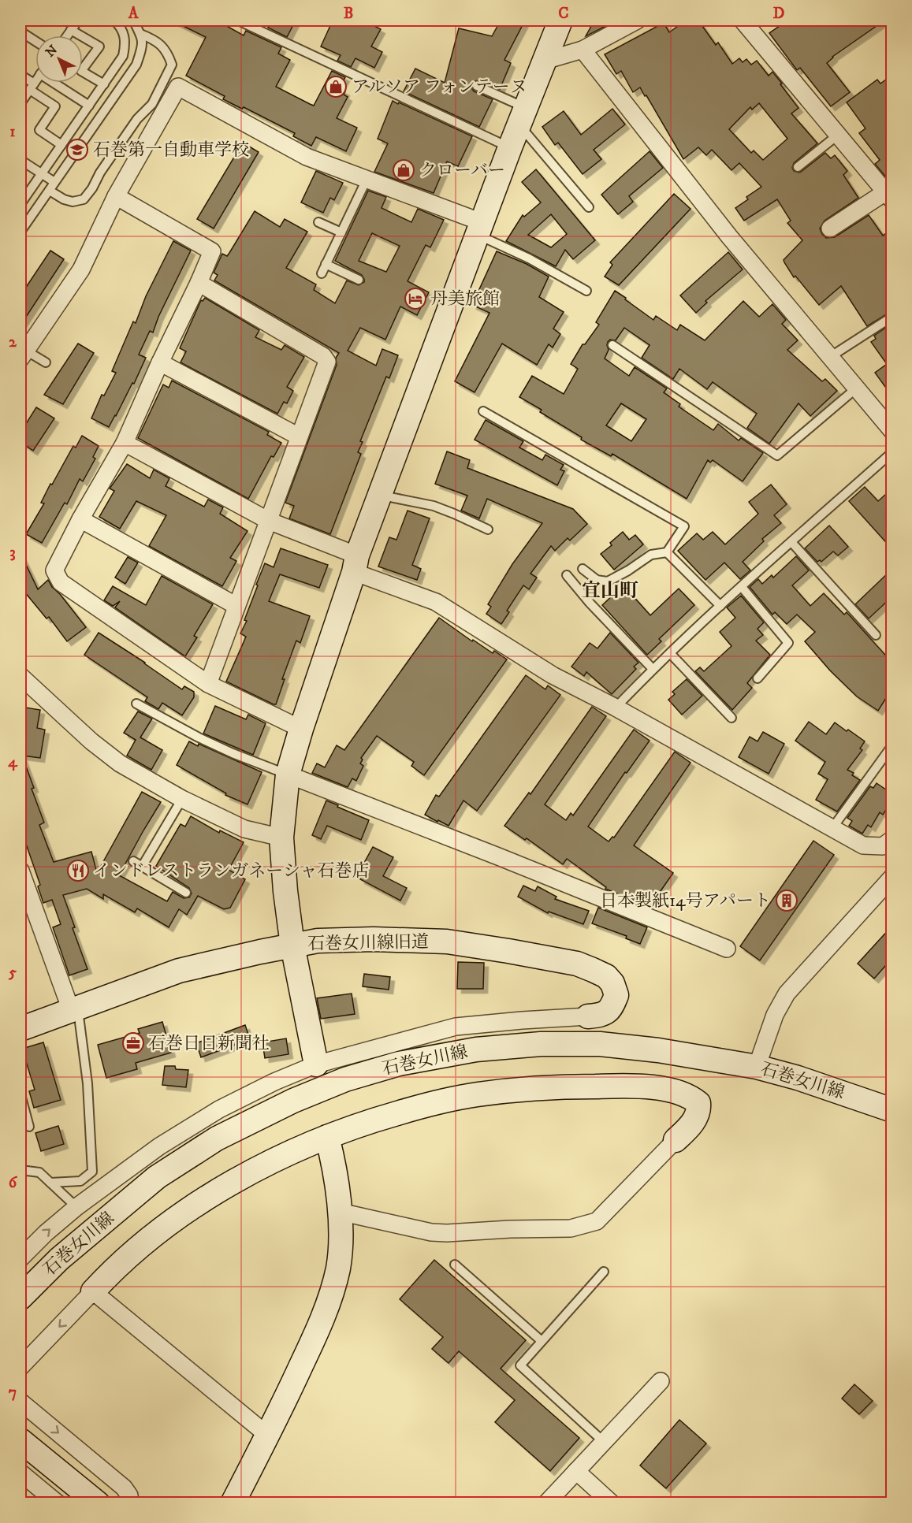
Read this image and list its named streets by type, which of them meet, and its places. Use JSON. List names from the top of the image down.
{
  "streets": {
    "street": ["石巻女川線旧道", "石巻女川線"]
  },
  "districts": ["宜山町"],
  "places": {
    "shop": ["アルソア フォンテーヌ", "クローバー"],
    "school or university": ["石巻第一自動車学校"],
    "hotel": ["丹美旅館"],
    "restaurant": ["インドレストランガネーシャ石巻店"],
    "building": ["日本製紙14号アパート"],
    "office": ["石巻日日新聞社"]
  },
  "north": "top left",
  "grid": {
    "columns": [
      "A",
      "B",
      "C",
      "D"
    ],
    "rows": [
      "1",
      "2",
      "3",
      "4",
      "5",
      "6",
      "7"
    ]
  }
}
